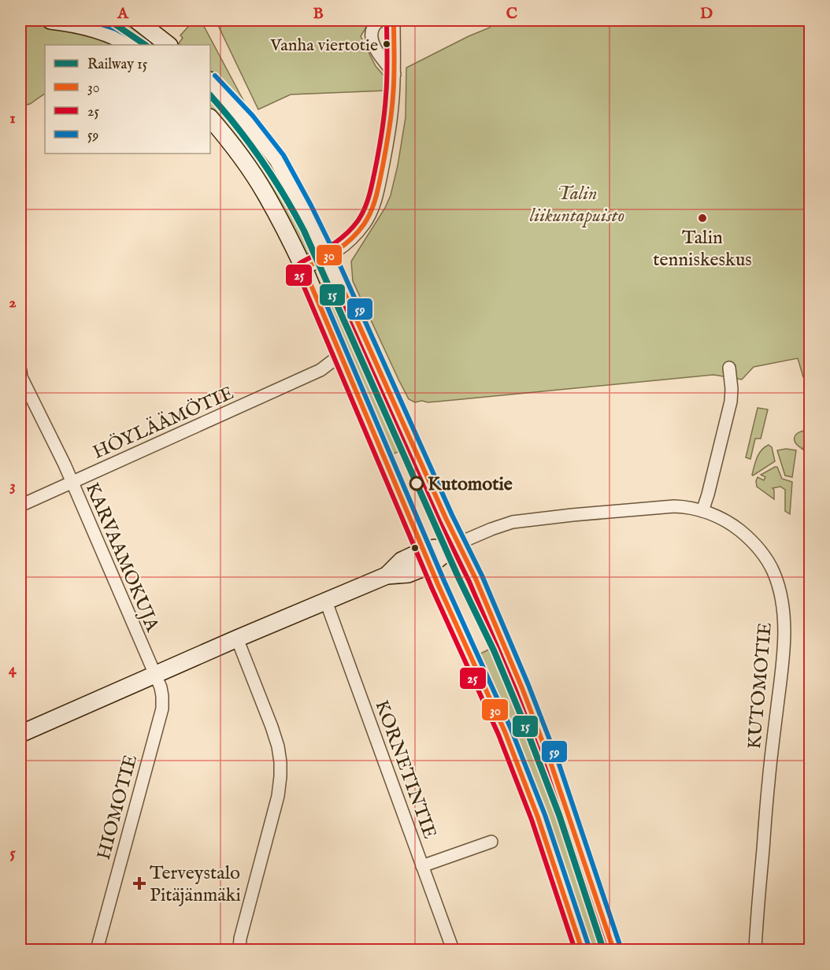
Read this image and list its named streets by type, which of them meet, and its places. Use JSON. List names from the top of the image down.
{
  "streets": {
    "street": [
      "HÖYLÄÄMÖTIE",
      "KARVAAMOKUJA",
      "KUTOMOTIE",
      "KORNETINTIE",
      "HIOMOTIE"
    ]
  },
  "crossings": [
    ["HÖYLÄÄMÖTIE", "KARVAAMOKUJA"],
    ["KARVAAMOKUJA", "HIOMOTIE"]
  ],
  "parks": ["Talin liikuntapuisto"],
  "places": {
    "other": ["Vanha viertotie", "Talin tenniskeskus", "Kutomotie"],
    "health": ["Terveystalo Pitäjänmäki"]
  },
  "lines": [
    "rail line 15",
    "transit line 30",
    "transit line 25",
    "transit line 59"
  ],
  "legend": [
    "Railway 15",
    "30",
    "25",
    "59"
  ],
  "grid": {
    "columns": [
      "A",
      "B",
      "C",
      "D"
    ],
    "rows": [
      "1",
      "2",
      "3",
      "4",
      "5"
    ]
  }
}
